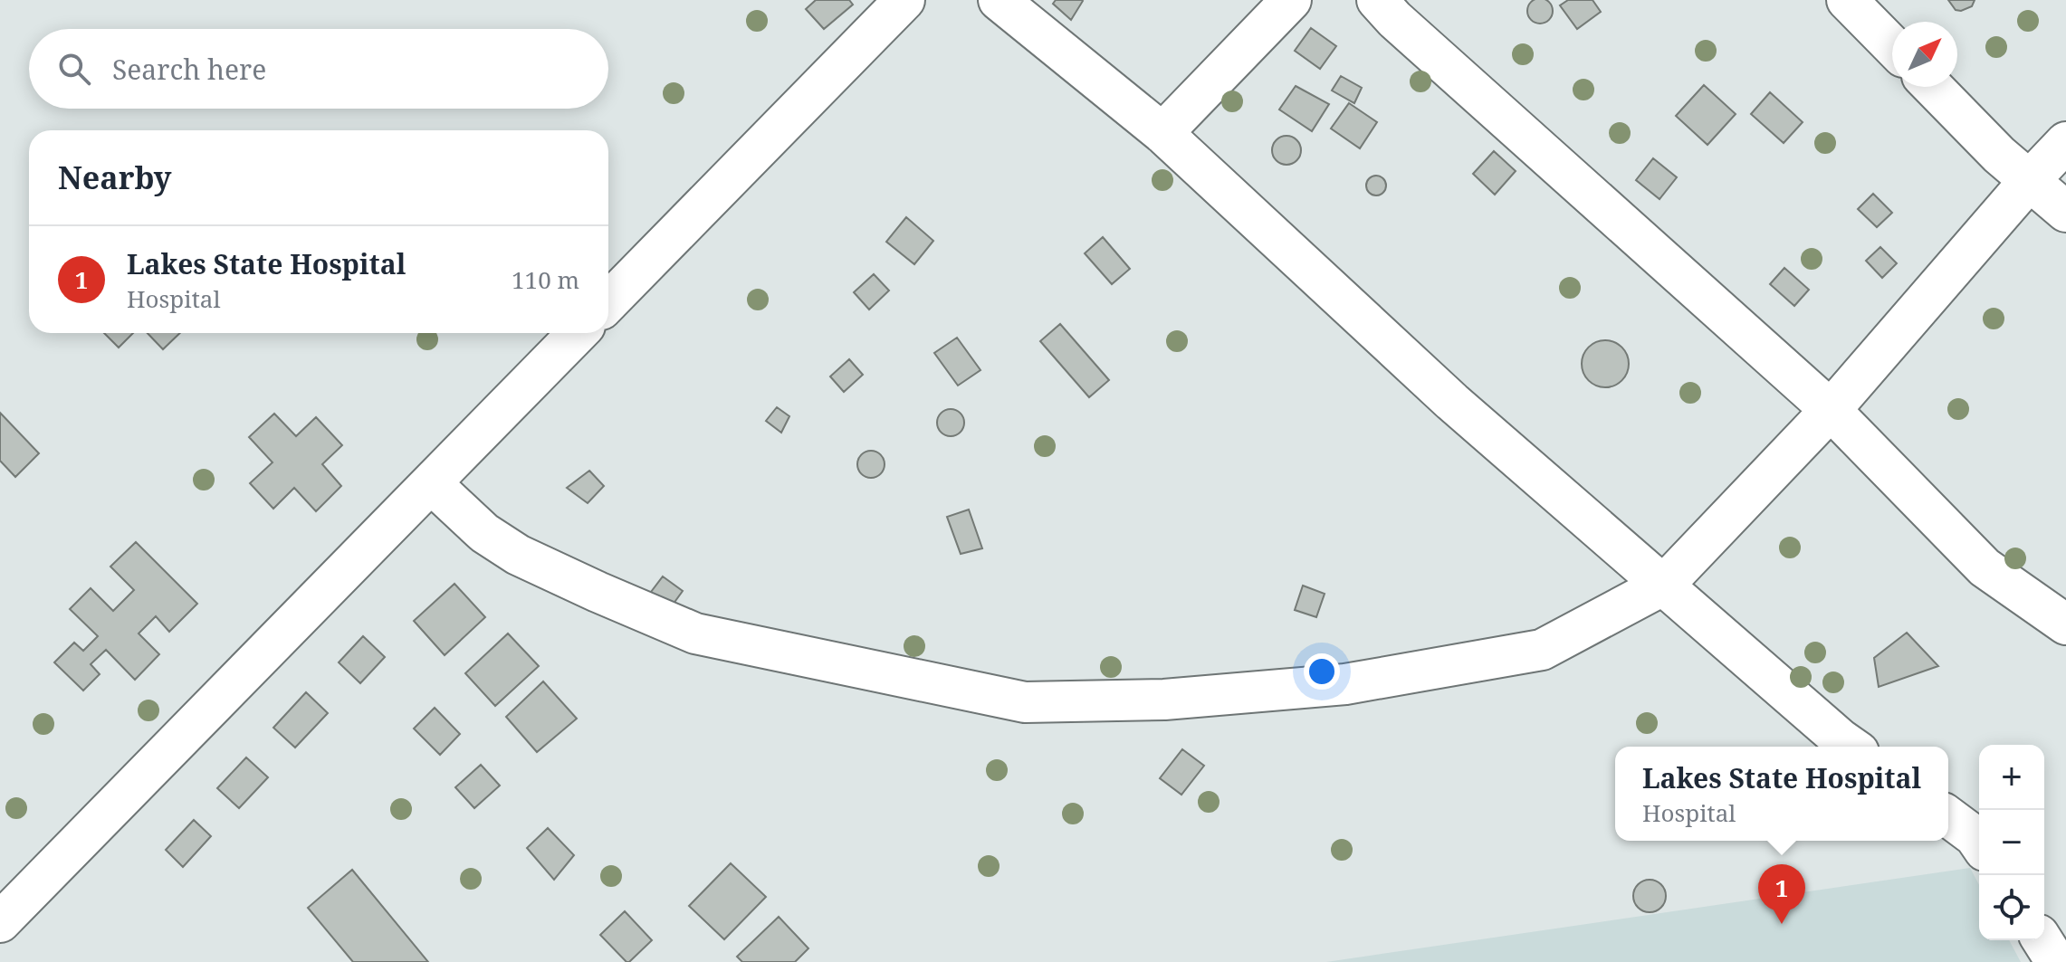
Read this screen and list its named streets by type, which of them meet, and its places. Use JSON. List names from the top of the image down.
{
  "north": "top right",
  "page": {
    "search": "Search here",
    "heading": "Nearby",
    "list": [
      {
        "mark": "1",
        "name": "Lakes State Hospital",
        "note": "Hospital",
        "value": "110 m"
      }
    ],
    "map_buttons": ["+", "−"],
    "popup": ["Lakes State Hospital", "Hospital"],
    "pins": "1"
  }
}
